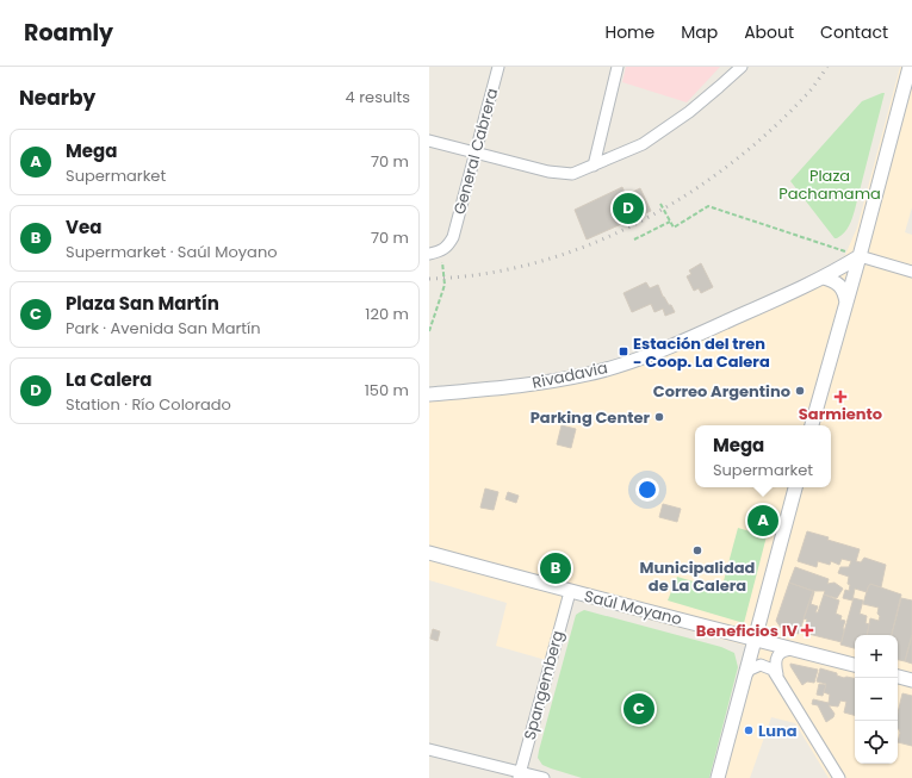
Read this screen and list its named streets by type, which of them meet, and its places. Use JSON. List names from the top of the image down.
{
  "streets": {
    "street": [
      "General Cabrera",
      "Rivadavia",
      "Saúl Moyano",
      "Spangemberg"
    ]
  },
  "crossings": [
    ["Saúl Moyano", "Spangemberg"]
  ],
  "parks": ["Plaza Pachamama"],
  "places": {
    "transit": ["Estación del tren - Coop. La Calera"],
    "other": [
      "Correo Argentino",
      "Parking Center",
      "Municipalidad de La Calera",
      "Luna"
    ],
    "health": ["Sarmiento", "Beneficios IV"]
  },
  "page": {
    "header": "Roamly",
    "nav": [
      "Home",
      "Map",
      "About",
      "Contact"
    ],
    "heading": ["Nearby", "4 results"],
    "list": [
      {
        "mark": "A",
        "name": "Mega",
        "note": "Supermarket",
        "value": "70 m"
      },
      {
        "mark": "B",
        "name": "Vea",
        "note": "Supermarket · Saúl Moyano",
        "value": "70 m"
      },
      {
        "mark": "C",
        "name": "Plaza San Martín",
        "note": "Park · Avenida San Martín",
        "value": "120 m"
      },
      {
        "mark": "D",
        "name": "La Calera",
        "note": "Station · Río Colorado",
        "value": "150 m"
      }
    ],
    "pins": [
      "D",
      "A",
      "B",
      "C"
    ],
    "popup": ["Mega", "Supermarket"],
    "map_buttons": ["+", "−"]
  }
}
